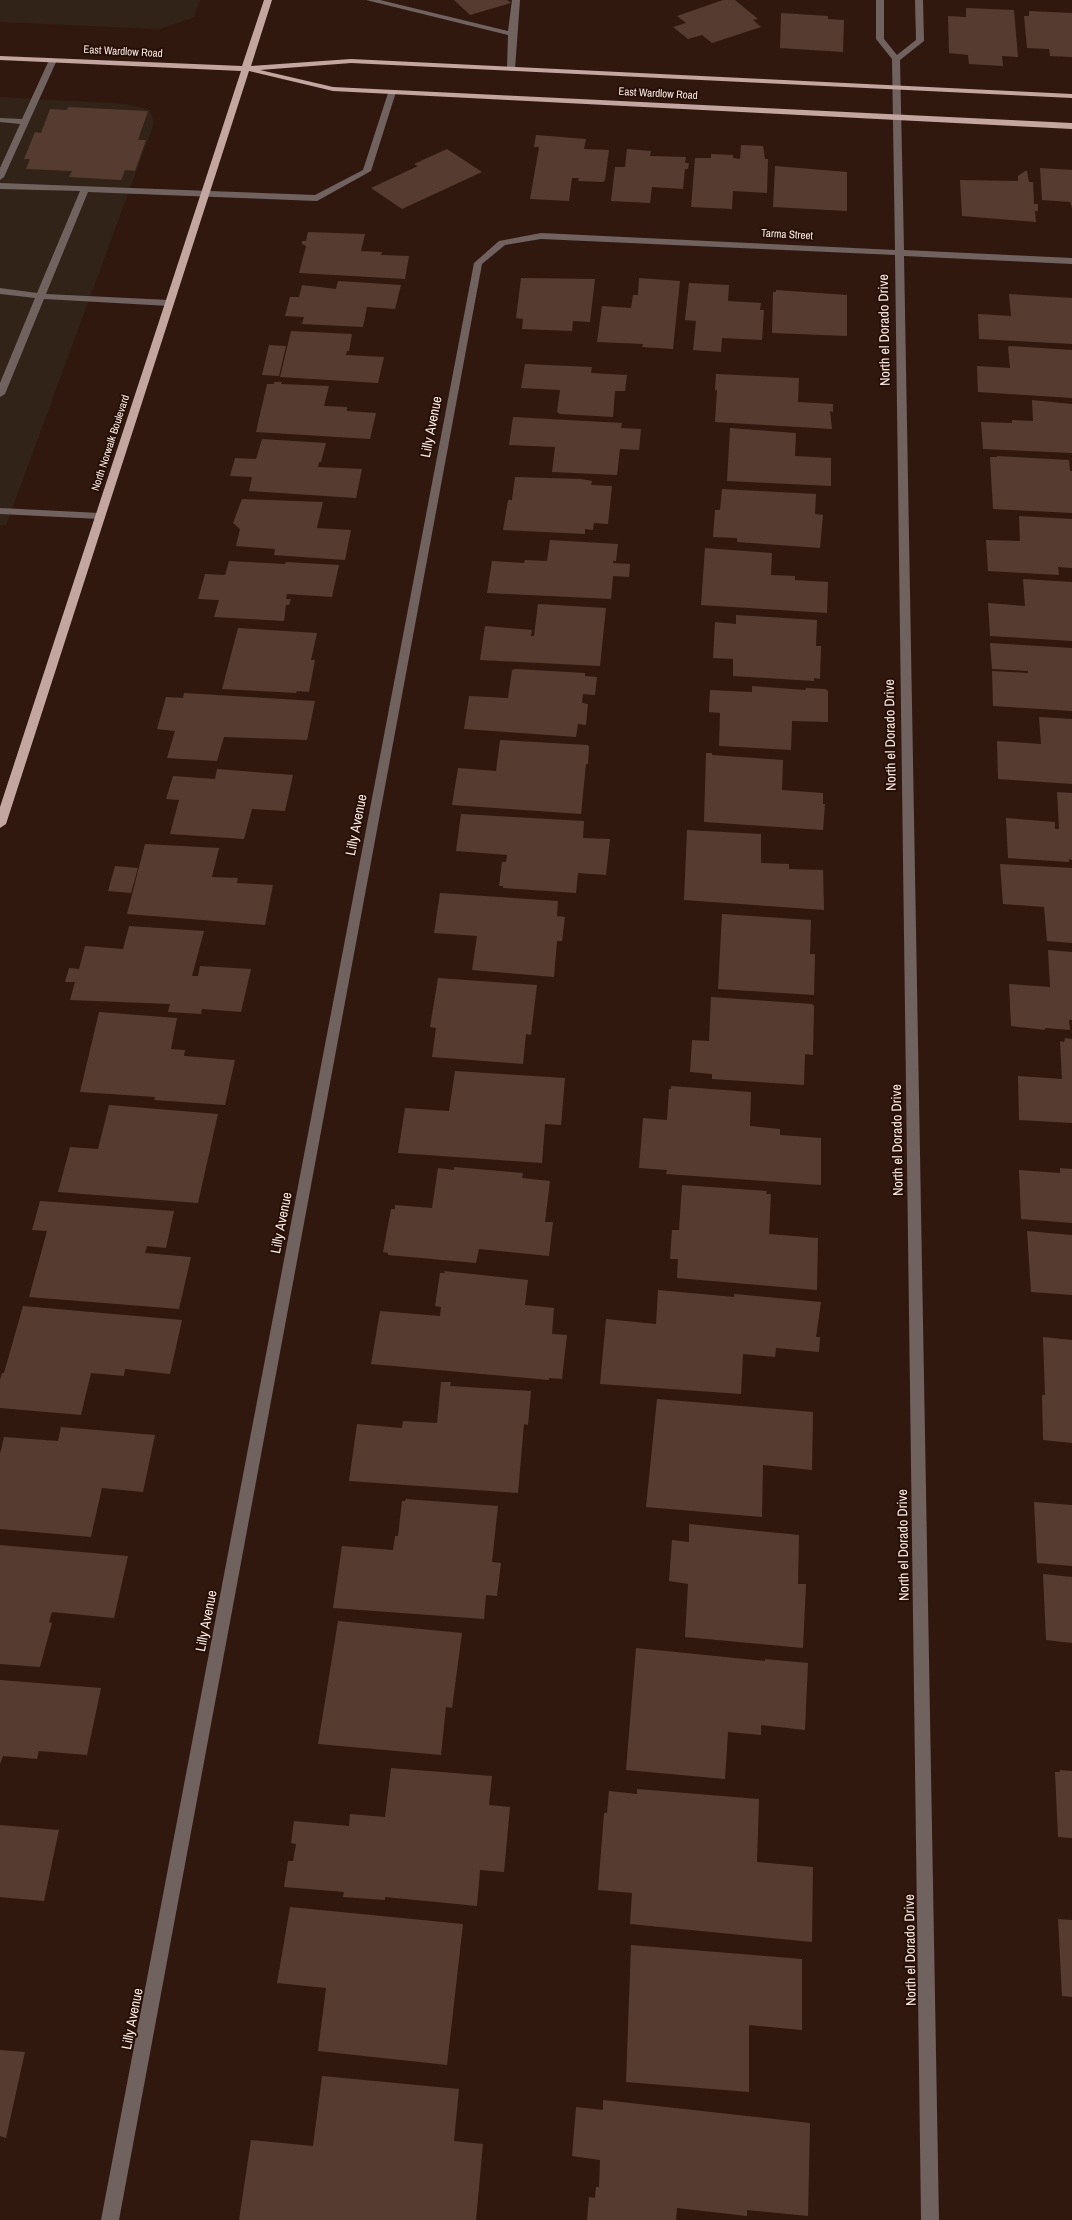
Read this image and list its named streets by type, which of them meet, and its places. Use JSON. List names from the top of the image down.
{
  "streets": {
    "main road": ["East Wardlow Road", "North Norwalk Boulevard"],
    "street": ["Tarma Street", "North el Dorado Drive", "Lilly Avenue"]
  },
  "crossings": [
    ["East Wardlow Road", "North el Dorado Drive"],
    ["East Wardlow Road", "North Norwalk Boulevard"],
    ["Tarma Street", "North el Dorado Drive"],
    ["Tarma Street", "Lilly Avenue"]
  ]
}
